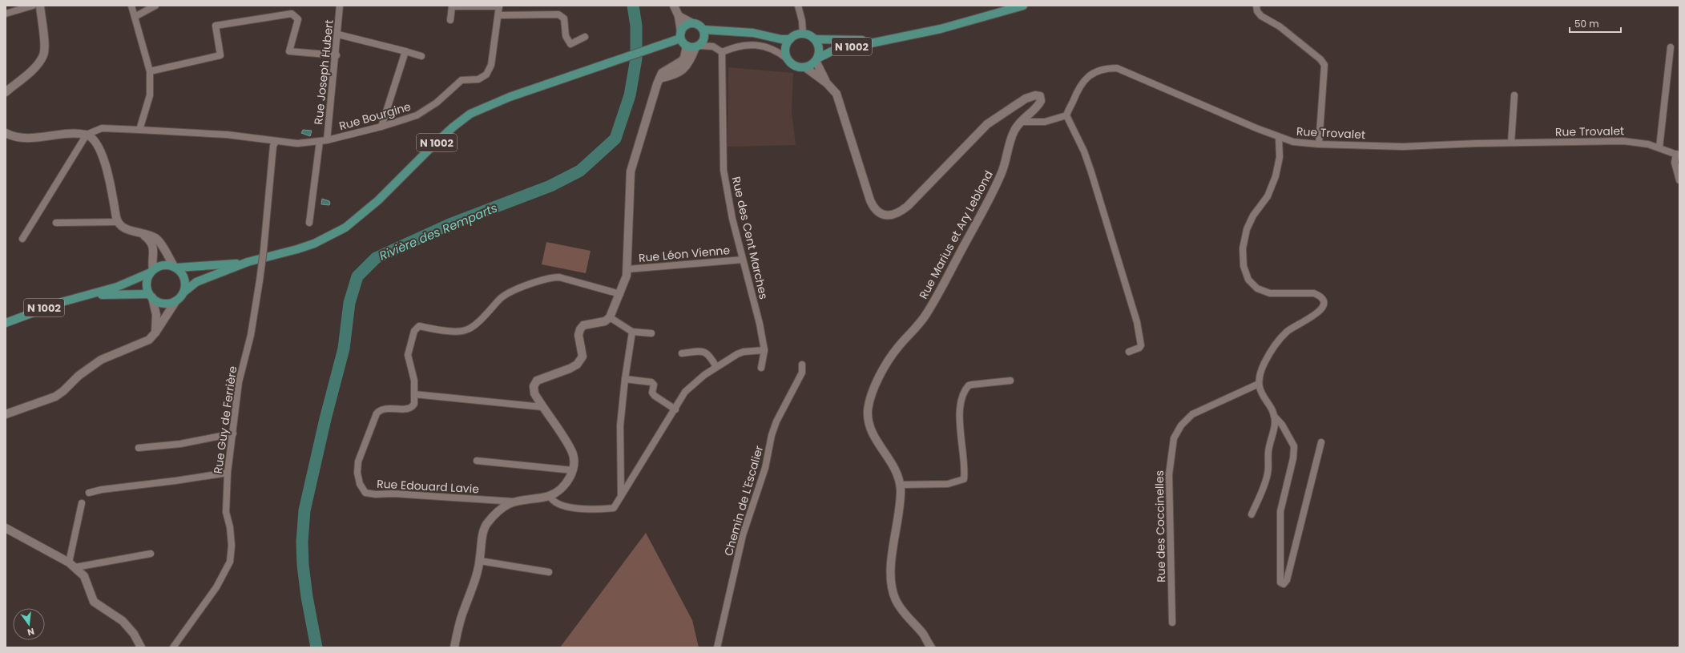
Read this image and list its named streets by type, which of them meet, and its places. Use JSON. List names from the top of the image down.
{
  "streets": {
    "main road": ["N 1002", "Rue Marius et Ary Leblond"],
    "street": [
      "Rue Joseph Hubert",
      "Rue Bourgine",
      "Rue Trovalet",
      "Rue des Cent Marches",
      "Rue Léon Vienne",
      "Rue Guy de Ferrière",
      "Rue Edouard Lavie",
      "Chemin de L'Escalier",
      "Rue des Coccinelles"
    ]
  },
  "crossings": [
    ["N 1002", "Rue Marius et Ary Leblond"],
    ["Rue Joseph Hubert", "Rue Bourgine"],
    ["Rue Bourgine", "Rue Guy de Ferrière"],
    ["Rue des Cent Marches", "Rue Léon Vienne"]
  ],
  "water": ["Rivière des Remparts"],
  "scale_bar": "50 m",
  "north": "bottom"
}
